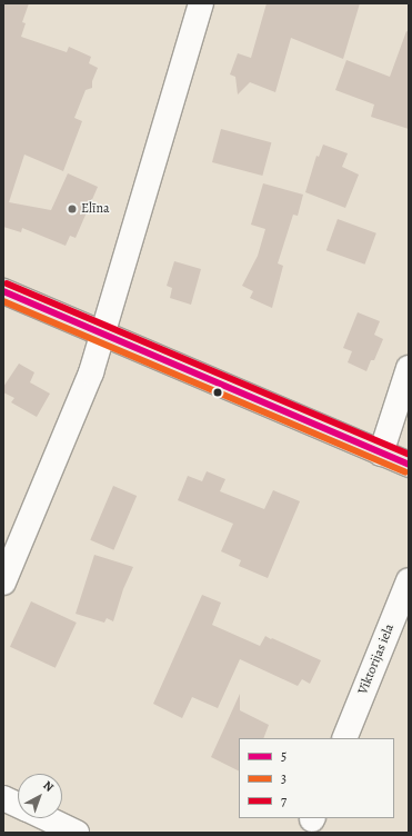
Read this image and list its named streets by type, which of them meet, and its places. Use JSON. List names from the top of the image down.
{
  "streets": {
    "street": ["Viktorijas iela"]
  },
  "places": ["Elīna"],
  "lines": ["transit line 7", "transit line 5", "transit line 3"],
  "legend": ["5", "3", "7"],
  "north": "top right"
}
